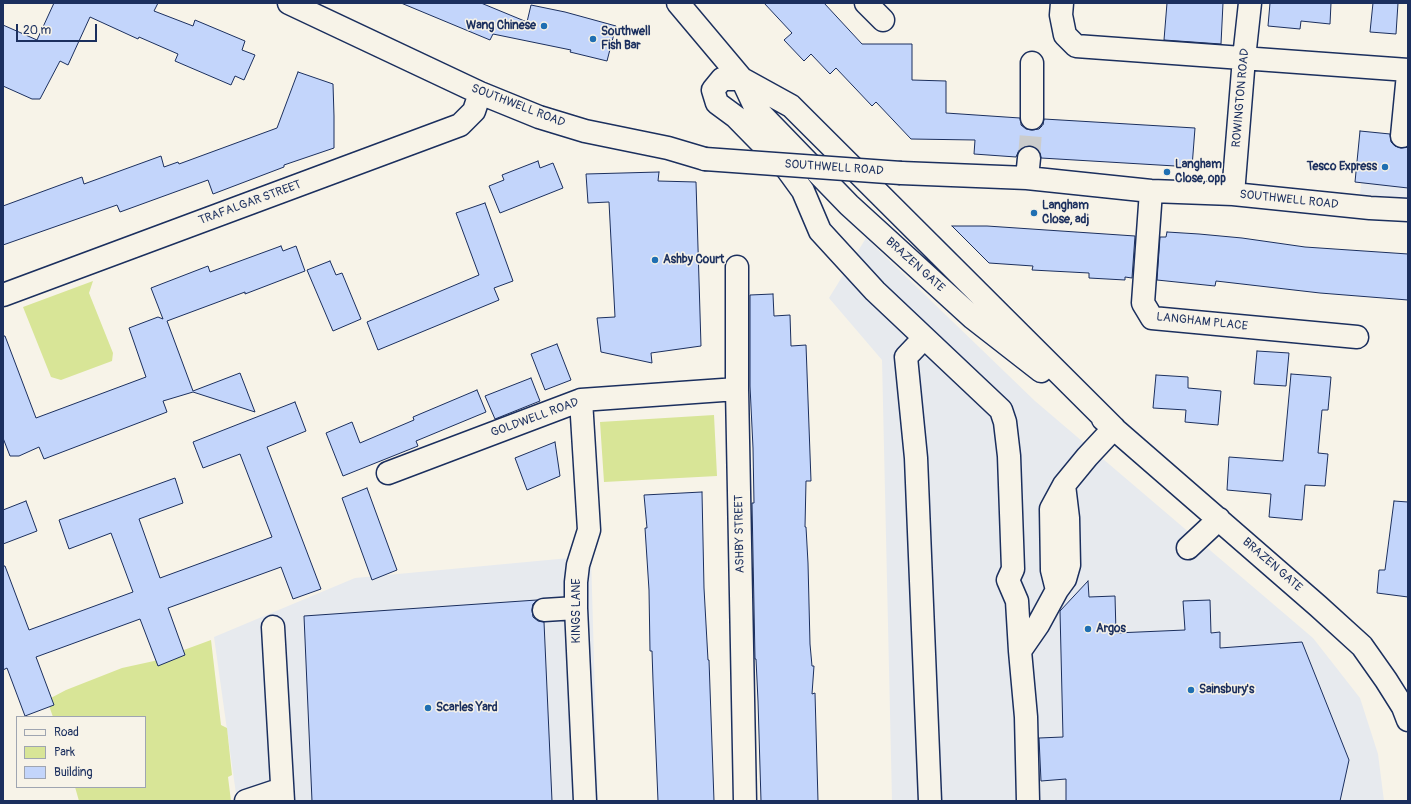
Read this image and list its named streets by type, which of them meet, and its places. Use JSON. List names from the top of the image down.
{
  "streets": {
    "street": [
      "ROWINGTON ROAD",
      "SOUTHWELL ROAD",
      "TRAFALGAR STREET",
      "BRAZEN GATE",
      "LANGHAM PLACE",
      "GOLDWELL ROAD",
      "ASHBY STREET",
      "KINGS LANE"
    ]
  },
  "crossings": [
    ["ROWINGTON ROAD", "SOUTHWELL ROAD"],
    ["SOUTHWELL ROAD", "TRAFALGAR STREET"],
    ["SOUTHWELL ROAD", "LANGHAM PLACE"],
    ["GOLDWELL ROAD", "ASHBY STREET"],
    ["GOLDWELL ROAD", "KINGS LANE"]
  ],
  "places": [
    "Wang Chinese",
    "Southwell Fish Bar",
    "Tesco Express",
    "Langham Close, opp",
    "Langham Close, adj",
    "Ashby Court",
    "Argos",
    "Sainsbury's",
    "Scarles Yard"
  ],
  "legend": ["Road", "Park", "Building"],
  "scale_bar": "20 m"
}
